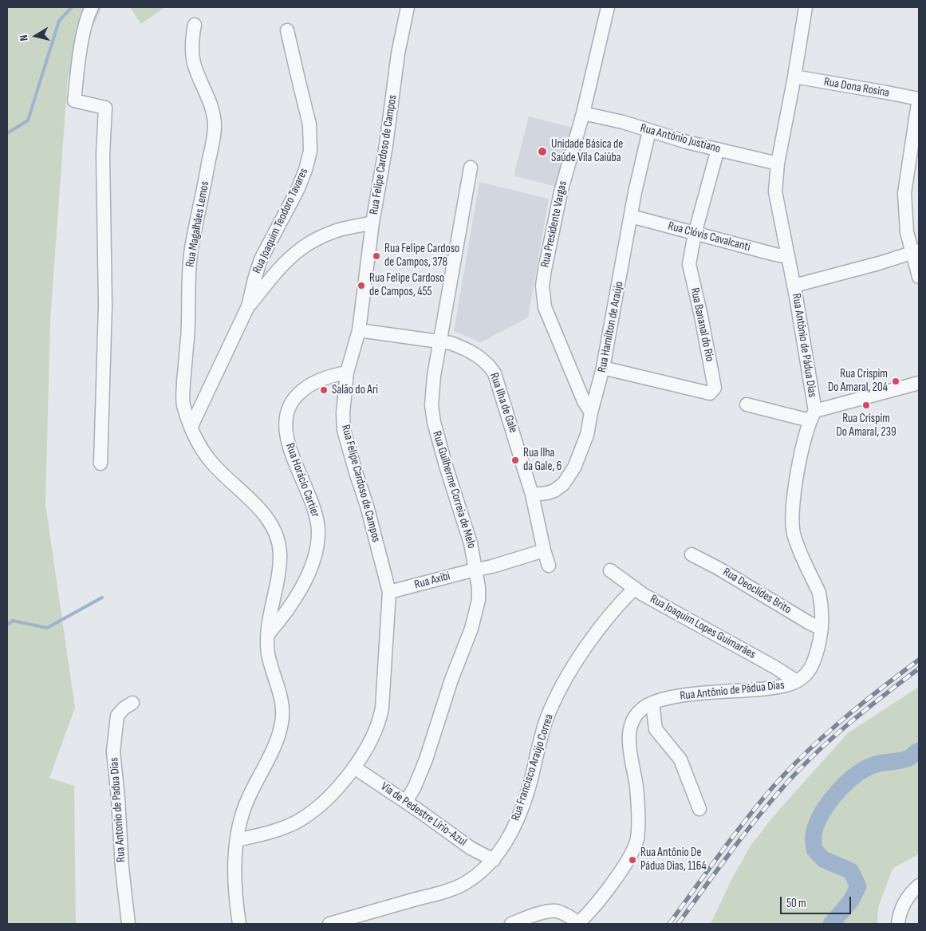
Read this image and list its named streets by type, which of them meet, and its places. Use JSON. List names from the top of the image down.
{
  "streets": {
    "street": [
      "Rua Dona Rosina",
      "Rua Antônio Justiano",
      "Rua Felipe Cardoso de Campos",
      "Rua Joaquim Teodoro Tavares",
      "Rua Magalhães Lemos",
      "Rua Presidente Vargas",
      "Rua Clóvis Cavalcanti",
      "Rua Bananal do Rio",
      "Rua Hamilton de Araújo",
      "Rua Antônio de Pádua Dias",
      "Rua Ilha de Gale",
      "Rua Horácio Cartier",
      "Rua Guilherme Correia de Melo",
      "Rua Axibi",
      "Rua Deoclídes Brito",
      "Rua Joaquim Lopes Guimarães",
      "Rua Francisco Araújo Correa",
      "Rua Antonio de Padua Dias",
      "Via de Pedestre Lírio-Azul"
    ]
  },
  "crossings": [
    ["Rua Dona Rosina", "Rua Antônio de Pádua Dias"],
    ["Rua Antônio Justiano", "Rua Presidente Vargas"],
    ["Rua Antônio Justiano", "Rua Bananal do Rio"],
    ["Rua Antônio Justiano", "Rua Hamilton de Araújo"],
    ["Rua Antônio Justiano", "Rua Antônio de Pádua Dias"],
    ["Rua Felipe Cardoso de Campos", "Rua Magalhães Lemos"],
    ["Rua Felipe Cardoso de Campos", "Rua Ilha de Gale"],
    ["Rua Felipe Cardoso de Campos", "Rua Horácio Cartier"],
    ["Rua Felipe Cardoso de Campos", "Rua Axibi"],
    ["Rua Felipe Cardoso de Campos", "Via de Pedestre Lírio-Azul"],
    ["Rua Joaquim Teodoro Tavares", "Rua Magalhães Lemos"],
    ["Rua Magalhães Lemos", "Rua Horácio Cartier"],
    ["Rua Presidente Vargas", "Rua Hamilton de Araújo"],
    ["Rua Clóvis Cavalcanti", "Rua Bananal do Rio"],
    ["Rua Clóvis Cavalcanti", "Rua Hamilton de Araújo"],
    ["Rua Clóvis Cavalcanti", "Rua Antônio de Pádua Dias"],
    ["Rua Bananal do Rio", "Rua Hamilton de Araújo"],
    ["Rua Hamilton de Araújo", "Rua Ilha de Gale"],
    ["Rua Antônio de Pádua Dias", "Rua Deoclídes Brito"],
    ["Rua Antônio de Pádua Dias", "Rua Joaquim Lopes Guimarães"],
    ["Rua Ilha de Gale", "Rua Guilherme Correia de Melo"],
    ["Rua Ilha de Gale", "Rua Axibi"],
    ["Rua Guilherme Correia de Melo", "Rua Axibi"],
    ["Rua Guilherme Correia de Melo", "Via de Pedestre Lírio-Azul"],
    ["Rua Joaquim Lopes Guimarães", "Rua Francisco Araújo Correa"],
    ["Rua Francisco Araújo Correa", "Via de Pedestre Lírio-Azul"]
  ],
  "places": [
    "Unidade Básica de Saúde Vila Caiúba",
    "Rua Felipe Cardoso de Campos, 378",
    "Rua Felipe Cardoso de Campos, 455",
    "Rua Crispim Do Amaral, 204",
    "Salão do Ari",
    "Rua Crispim Do Amaral, 239",
    "Rua Ilha da Gale, 6",
    "Rua Antônio De Pádua Dias, 1164"
  ],
  "scale_bar": "50 m",
  "north": "left"
}
